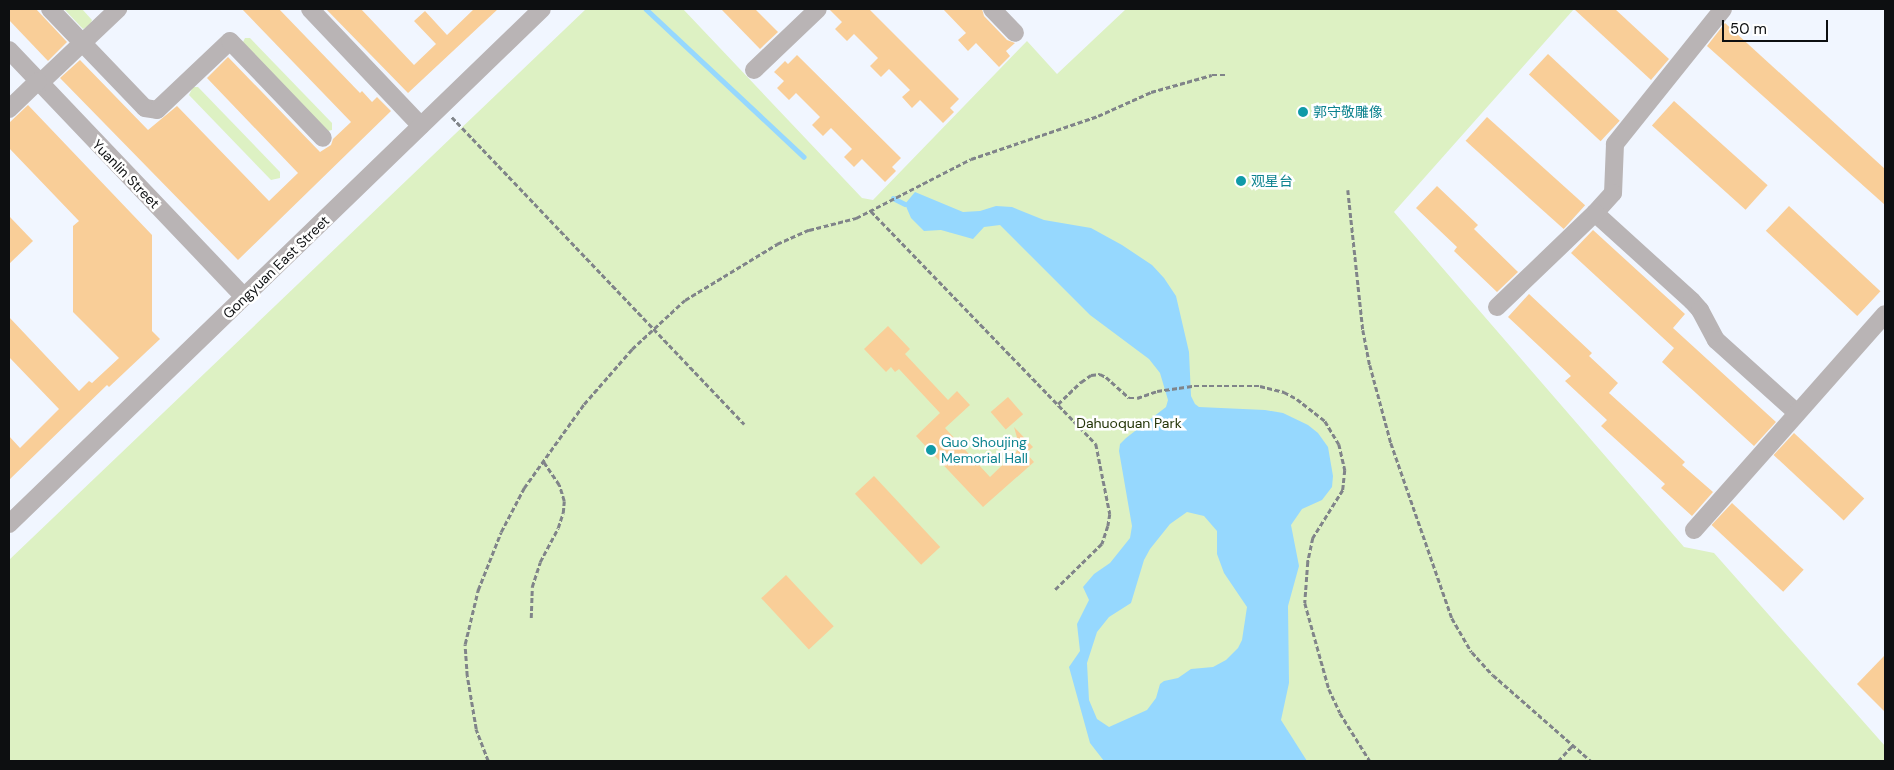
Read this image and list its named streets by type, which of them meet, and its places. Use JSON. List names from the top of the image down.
{
  "streets": {
    "street": ["Yuanlin Street", "Gongyuan East Street"]
  },
  "crossings": [
    ["Yuanlin Street", "Gongyuan East Street"]
  ],
  "parks": ["Dahuoquan Park"],
  "places": ["郭守敬雕像", "观星台", "Guo Shoujing Memorial Hall"],
  "scale_bar": "50 m"
}
